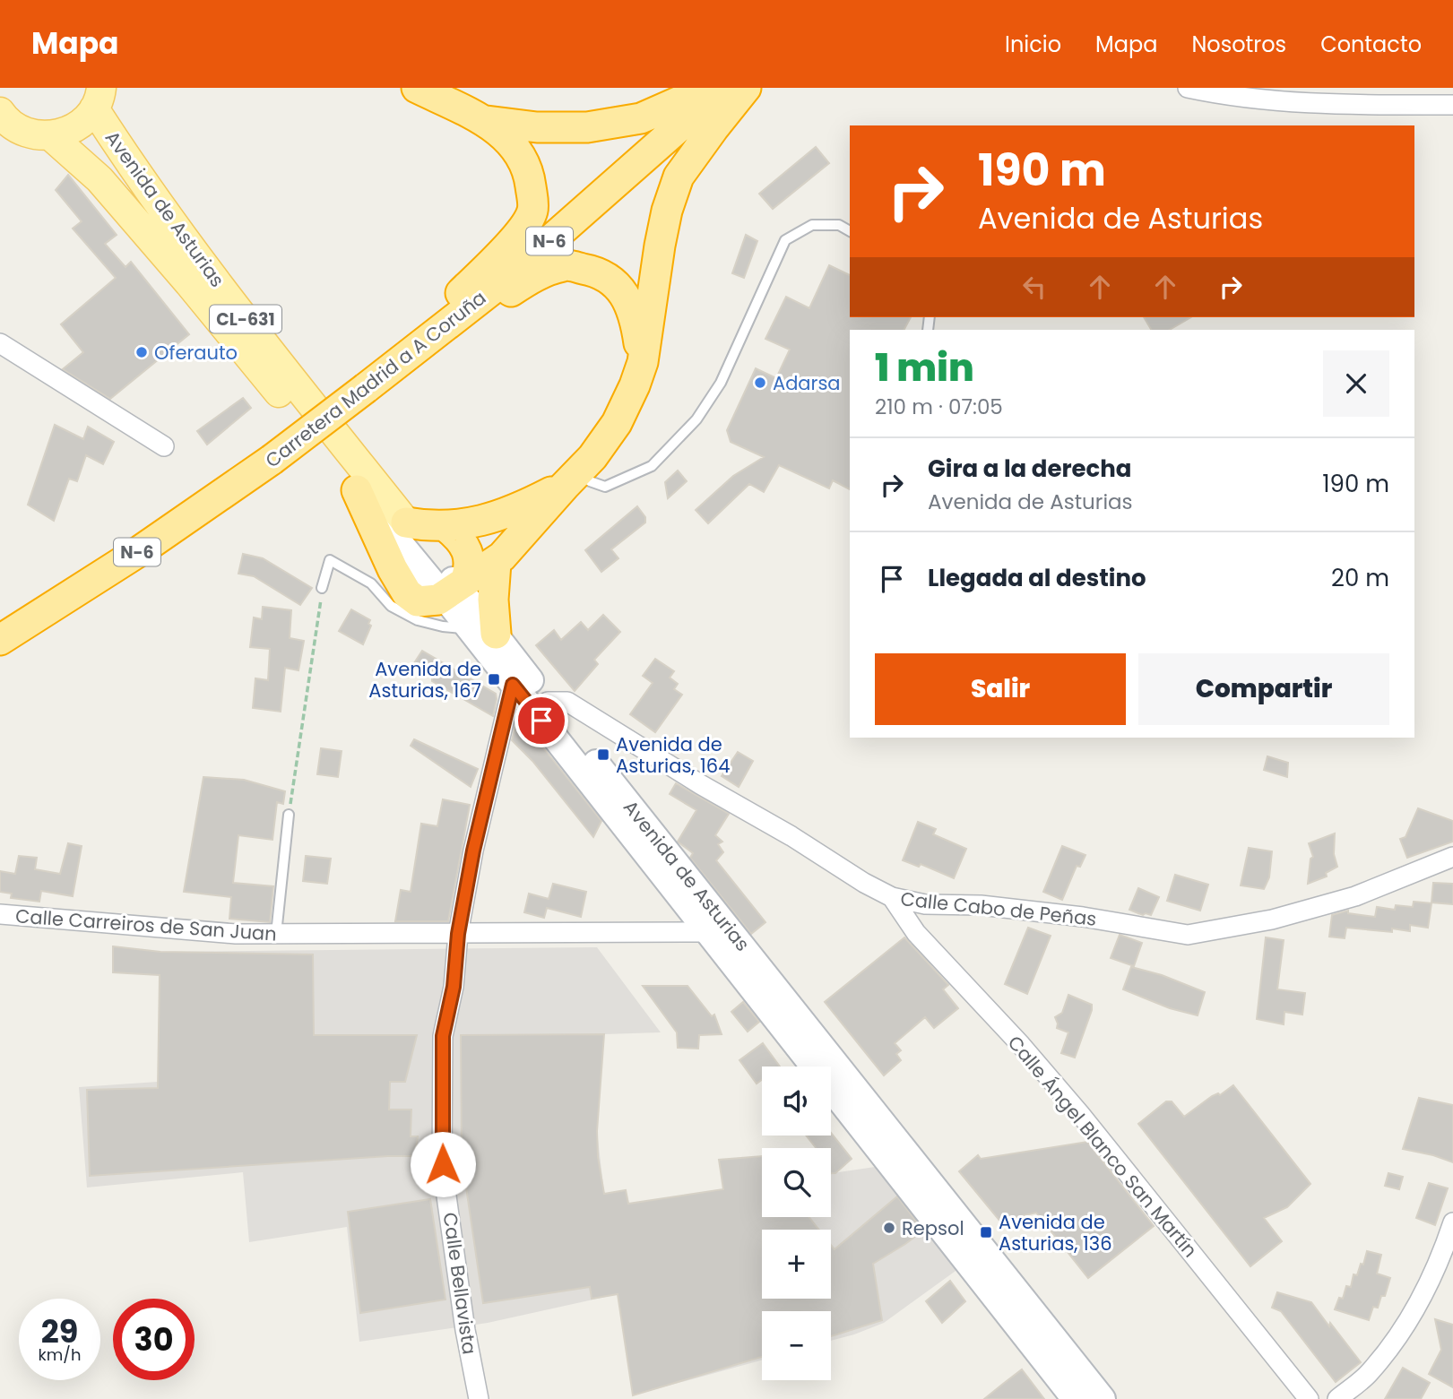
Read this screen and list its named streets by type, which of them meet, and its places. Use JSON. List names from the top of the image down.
{
  "streets": {
    "highway": ["N-6", "Carretera Madrid a A Coruña"],
    "main road": ["Avenida de Asturias", "CL-631"],
    "street": [
      "Calle Cabo de Peñas",
      "Calle Carreiros de San Juan",
      "Calle Ángel Blanco San Martín",
      "Calle Bellavista"
    ]
  },
  "crossings": [
    ["Avenida de Asturias", "CL-631"],
    ["Avenida de Asturias", "Calle Cabo de Peñas"],
    ["Avenida de Asturias", "Calle Carreiros de San Juan"],
    ["Avenida de Asturias", "Calle Bellavista"],
    ["Calle Cabo de Peñas", "Calle Ángel Blanco San Martín"],
    ["Calle Carreiros de San Juan", "Calle Bellavista"]
  ],
  "places": {
    "other": ["Oferauto", "Adarsa", "Repsol"],
    "transit": ["Avenida de Asturias, 167", "Avenida de Asturias, 164", "Avenida de Asturias, 136"]
  },
  "page": {
    "header": "Mapa",
    "nav": [
      "Inicio",
      "Mapa",
      "Nosotros",
      "Contacto"
    ],
    "turn": ["190 m", "Avenida de Asturias"],
    "heading": ["1 min", "210 m · 07:05"],
    "list": [
      {
        "name": "Gira a la derecha",
        "note": "Avenida de Asturias",
        "value": "190 m"
      },
      {
        "name": "Llegada al destino",
        "value": "20 m"
      }
    ],
    "buttons": ["Salir", "Compartir"],
    "map_buttons": ["+", "−"],
    "speed": "29 km/h",
    "limit": "30"
  }
}
